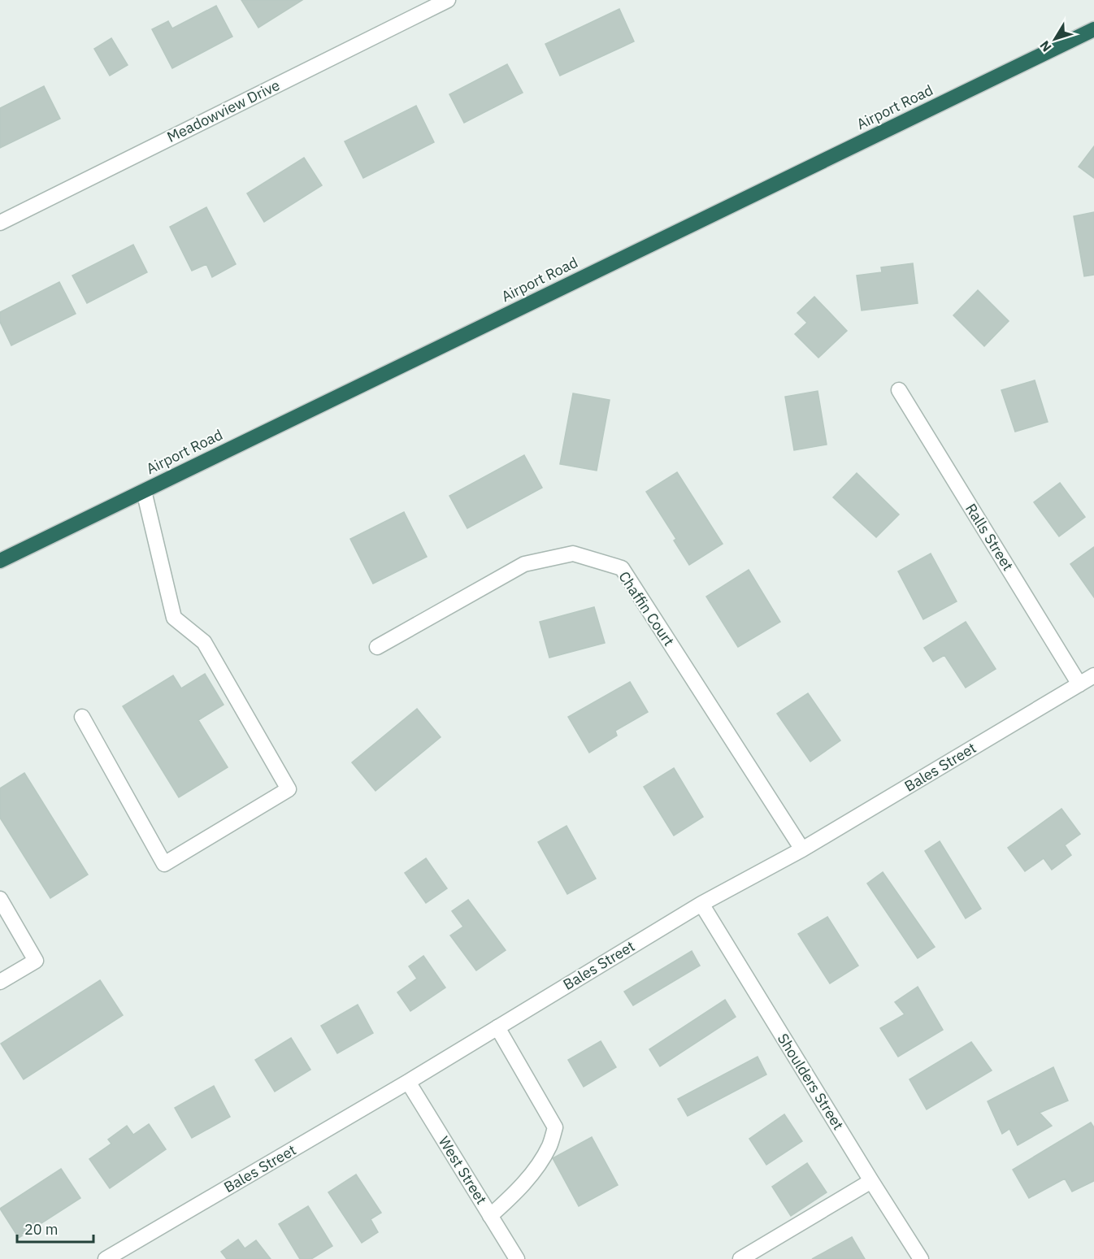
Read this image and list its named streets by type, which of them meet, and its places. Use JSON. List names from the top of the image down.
{
  "streets": {
    "highway": ["Airport Road"],
    "street": [
      "Meadowview Drive",
      "Ralls Street",
      "Chaffin Court",
      "Bales Street",
      "Shoulders Street",
      "West Street"
    ]
  },
  "crossings": [
    ["Ralls Street", "Bales Street"],
    ["Chaffin Court", "Bales Street"],
    ["Bales Street", "Shoulders Street"],
    ["Bales Street", "West Street"]
  ],
  "scale_bar": "20 m",
  "north": "bottom left"
}
